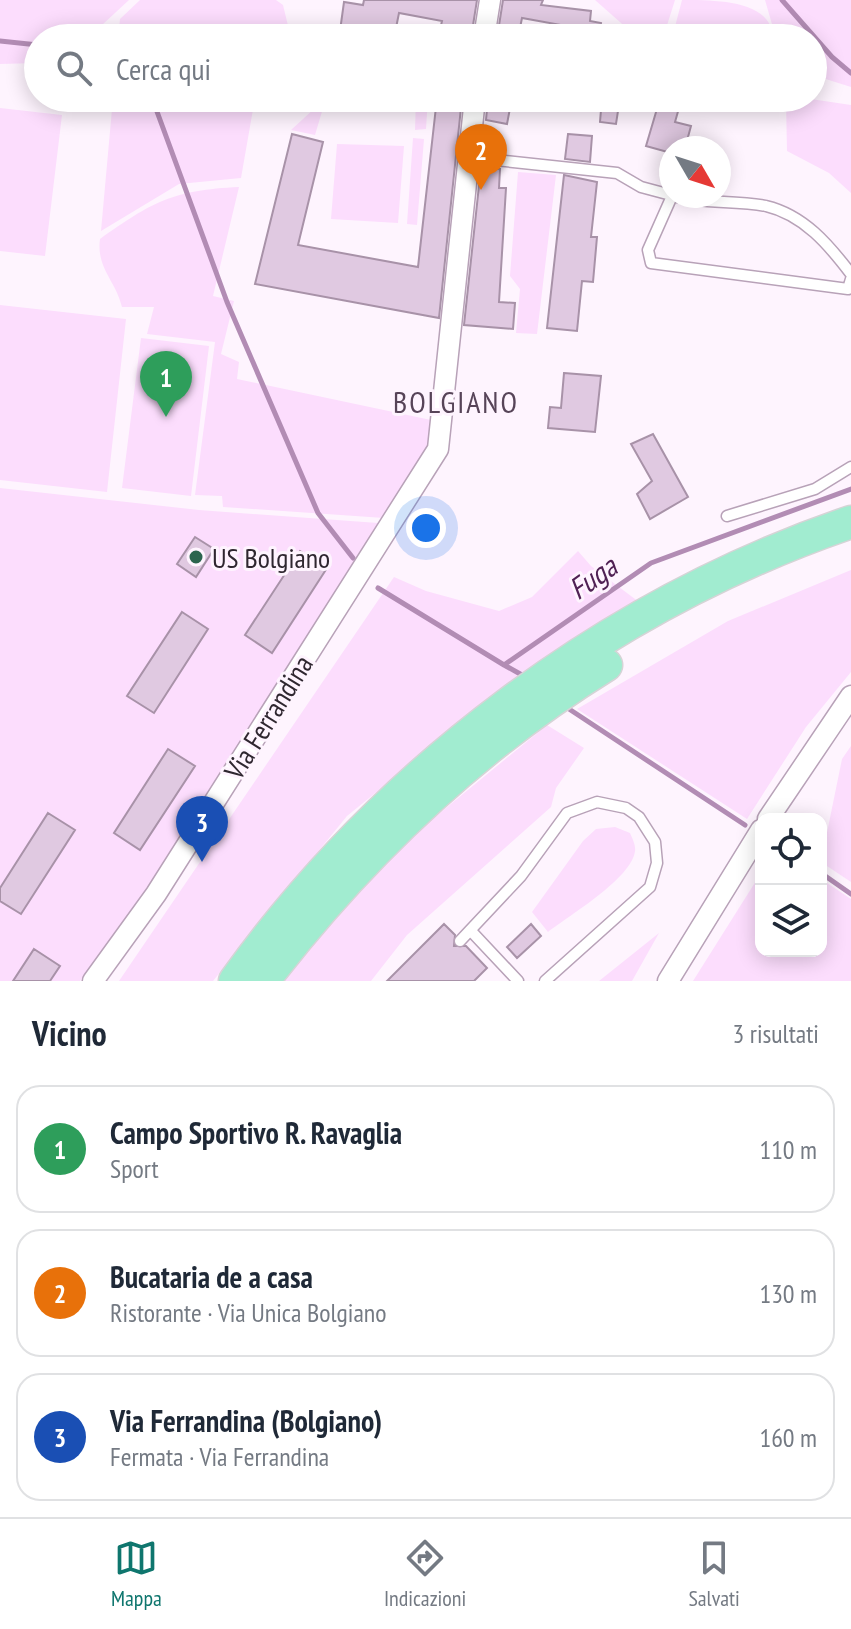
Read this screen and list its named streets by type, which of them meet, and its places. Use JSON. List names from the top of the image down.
{
  "streets": {
    "street": ["Via Ferrandina"]
  },
  "districts": ["BOLGIANO"],
  "water": ["Fuga"],
  "places": ["US Bolgiano"],
  "north": "bottom right",
  "page": {
    "search": "Cerca qui",
    "pins": ["2", "1", "3"],
    "heading": ["Vicino", "3 risultati"],
    "list": [
      {
        "mark": "1",
        "name": "Campo Sportivo R. Ravaglia",
        "note": "Sport",
        "value": "110 m"
      },
      {
        "mark": "2",
        "name": "Bucataria de a casa",
        "note": "Ristorante · Via Unica Bolgiano",
        "value": "130 m"
      },
      {
        "mark": "3",
        "name": "Via Ferrandina (Bolgiano)",
        "note": "Fermata · Via Ferrandina",
        "value": "160 m"
      }
    ],
    "nav": ["Mappa", "Indicazioni", "Salvati"]
  }
}
